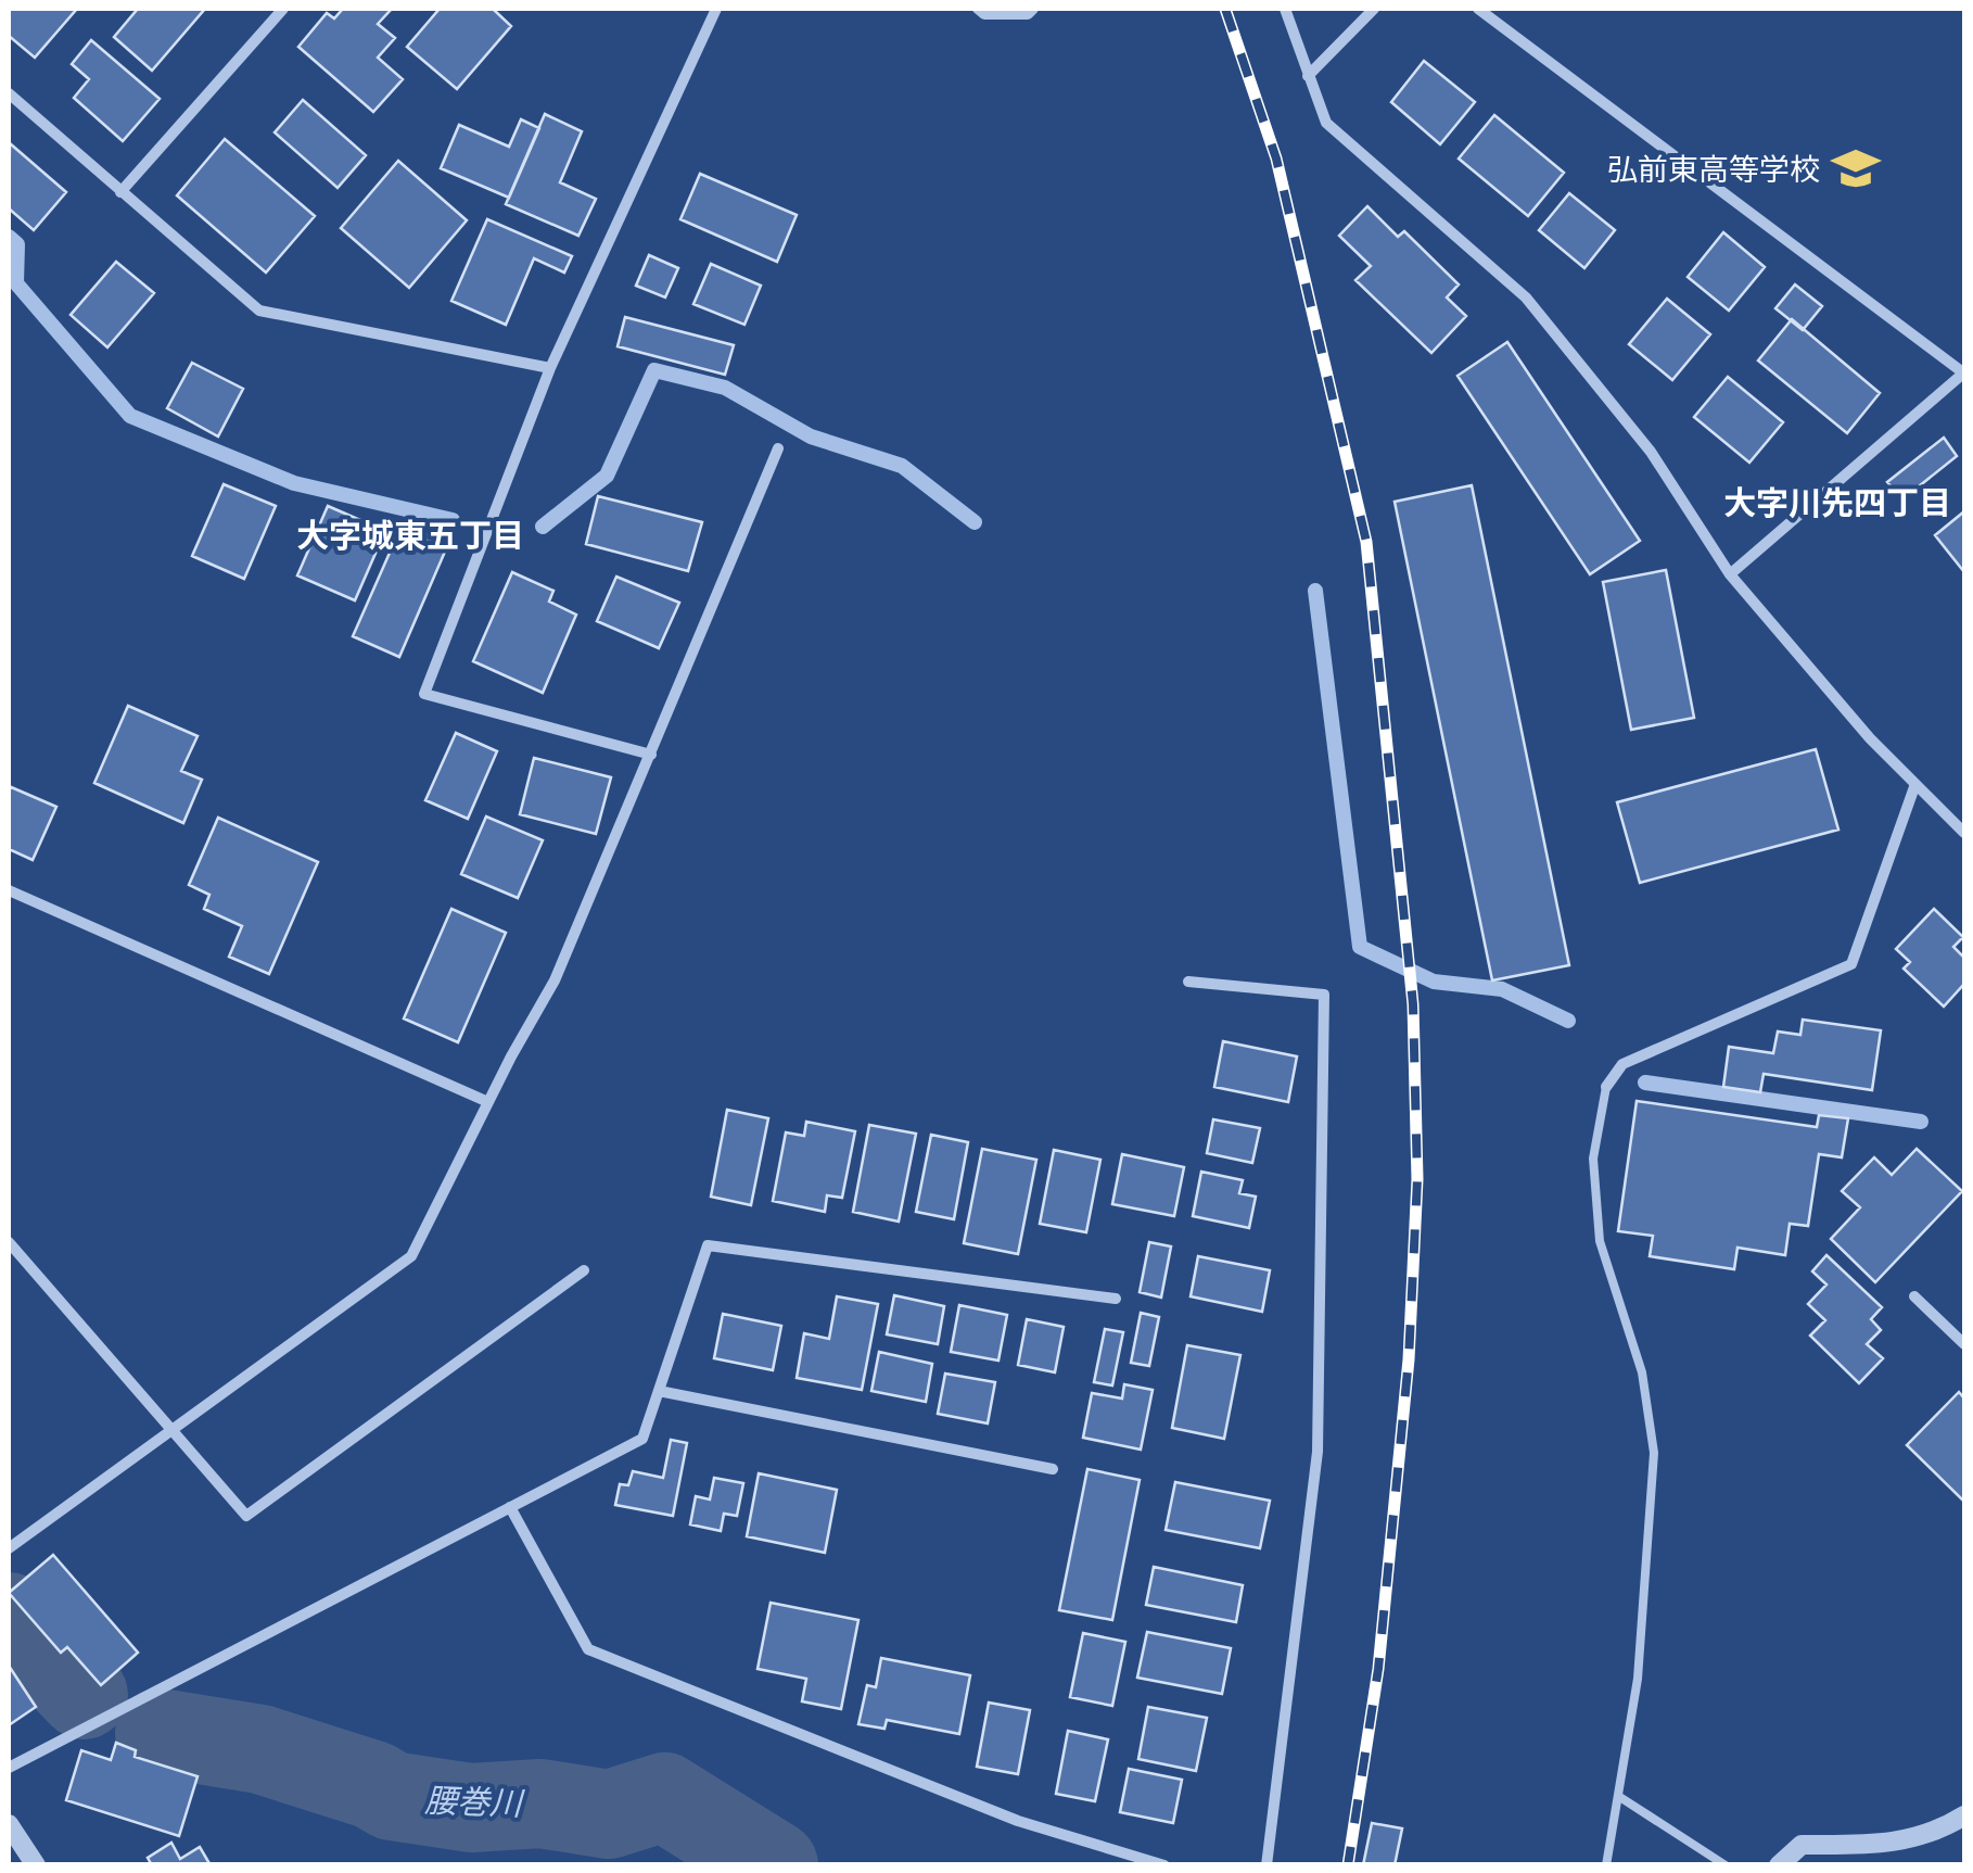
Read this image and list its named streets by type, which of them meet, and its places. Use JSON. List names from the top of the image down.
{
  "districts": ["大字川先四丁目", "大字城東五丁目"],
  "water": ["腰巻川"],
  "places": {
    "school or university": ["弘前東高等学校"]
  }
}
